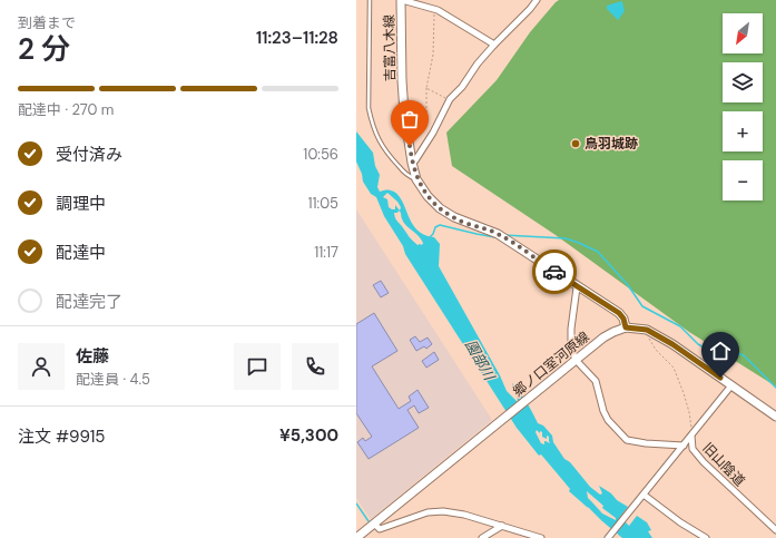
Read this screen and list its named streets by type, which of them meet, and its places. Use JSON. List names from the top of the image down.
{
  "streets": {
    "main road": ["吉富八木線", "郷ノ口室河原線"],
    "street": ["旧山陰道"]
  },
  "crossings": [
    ["吉富八木線", "郷ノ口室河原線"],
    ["郷ノ口室河原線", "旧山陰道"]
  ],
  "water": ["園部川"],
  "places": ["鳥羽城跡"],
  "north": "bottom left",
  "page": {
    "heading": ["2 分", "到着まで", "11:23–11:28"],
    "panel": [
      "佐藤",
      "配達員 · 4.5",
      "注文 #9915",
      "¥5,300"
    ],
    "map_buttons": ["+", "−"],
    "bar": "配達中 · 270 m",
    "list": [
      ["受付済み", "10:56"],
      ["調理中", "11:05"],
      ["配達中", "11:17"],
      "配達完了"
    ]
  }
}
